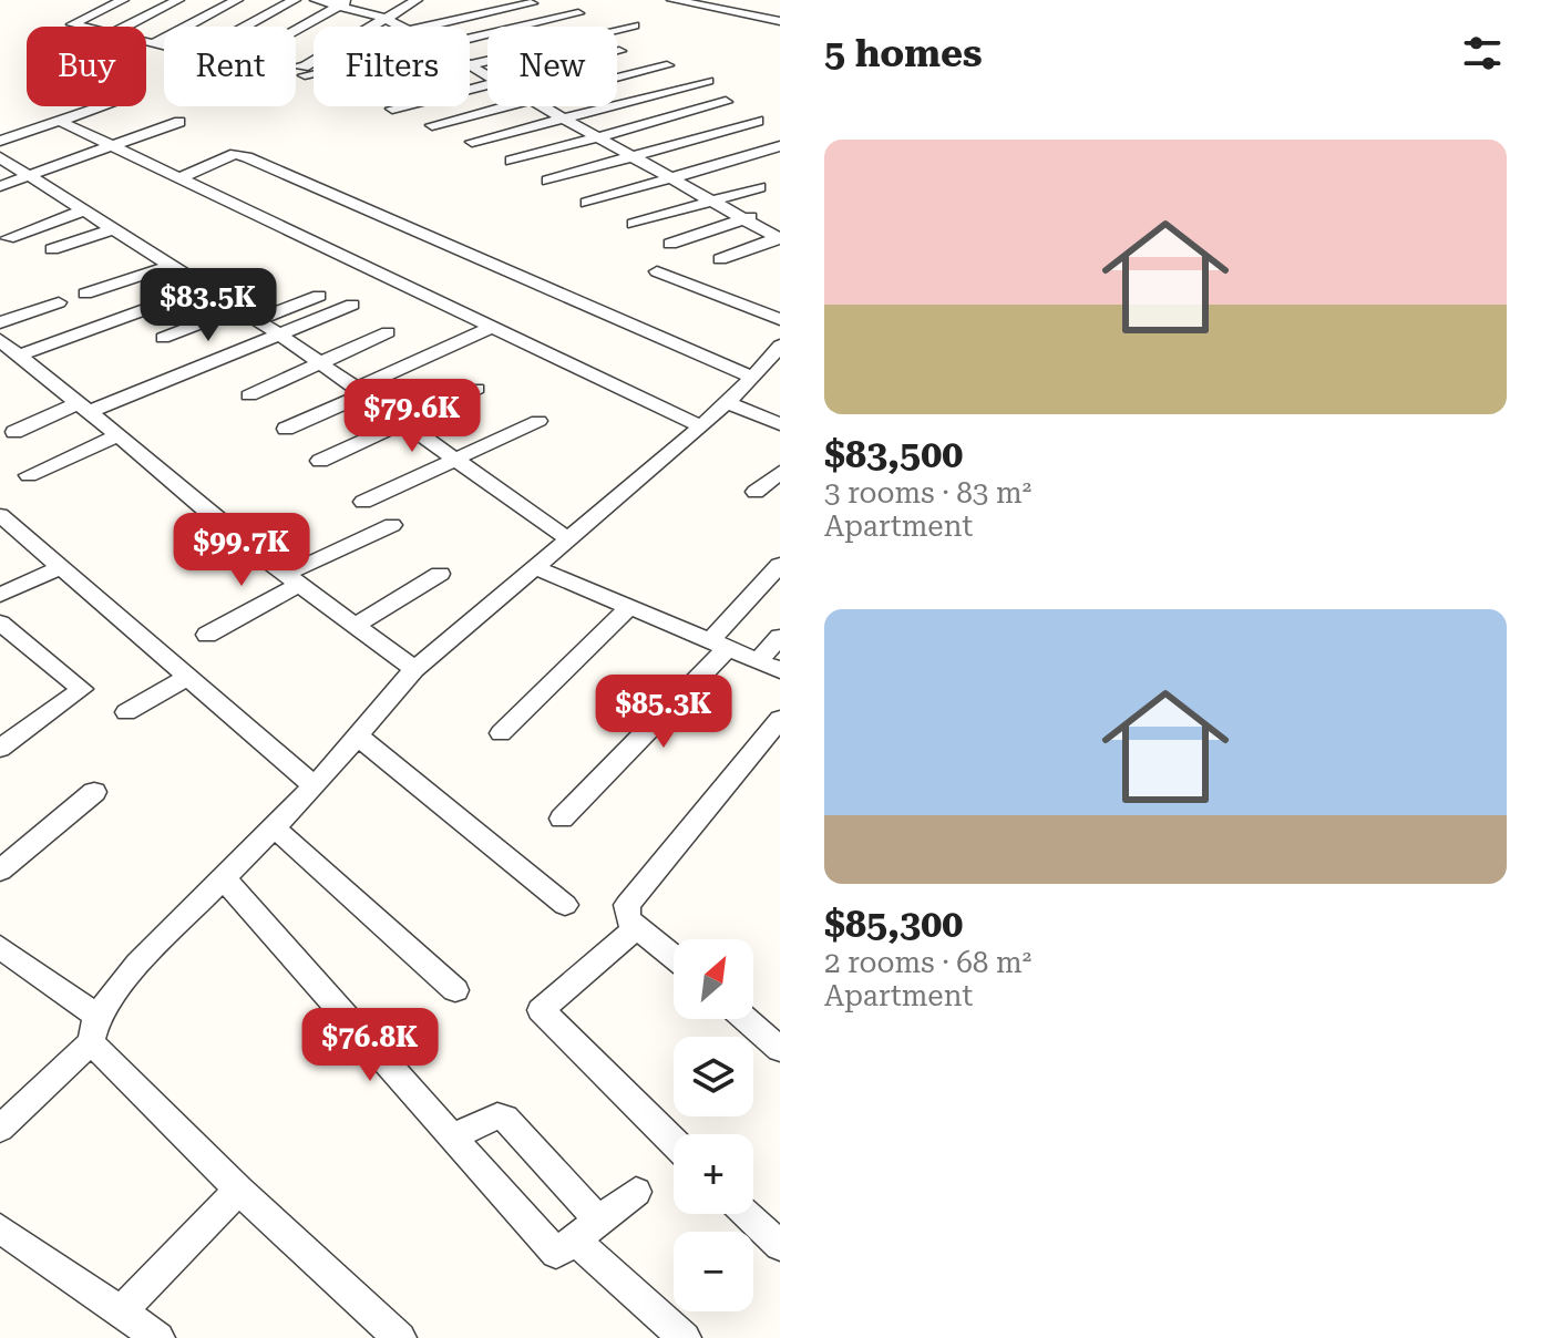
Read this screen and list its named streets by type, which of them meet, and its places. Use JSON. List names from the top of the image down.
{
  "north": "top right",
  "page": {
    "heading": "5 homes",
    "chip": [
      "Buy",
      "Rent",
      "Filters",
      "New"
    ],
    "list": [
      {
        "name": "$83,500",
        "note": "3 rooms · 83 m² · Apartment"
      },
      {
        "name": "$85,300",
        "note": "2 rooms · 68 m² · Apartment"
      }
    ],
    "price": [
      "$83.5K",
      "$79.6K",
      "$99.7K",
      "$85.3K",
      "$76.8K"
    ],
    "map_buttons": ["+", "−"]
  }
}
